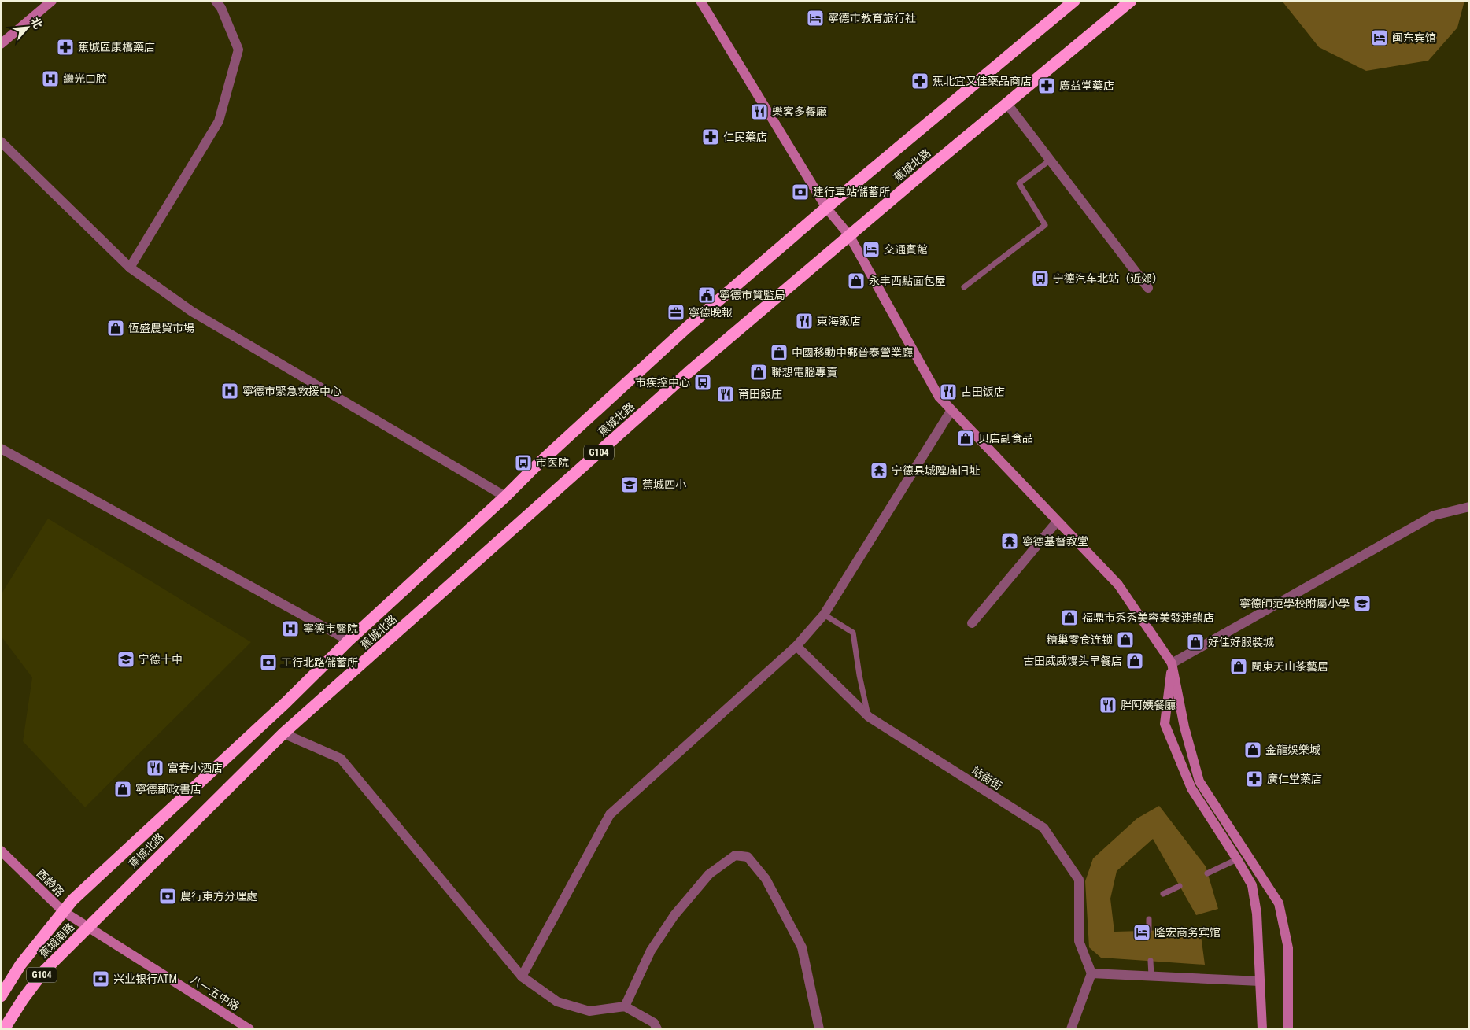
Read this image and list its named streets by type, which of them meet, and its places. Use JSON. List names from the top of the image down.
{
  "streets": {
    "highway": ["蕉城北路", "G104", "蕉城南路"],
    "street": ["站街街", "西龄路", "八一五中路"]
  },
  "crossings": [
    ["蕉城北路", "西龄路"],
    ["蕉城北路", "蕉城南路"],
    ["蕉城北路", "八一五中路"],
    ["西龄路", "蕉城南路"],
    ["西龄路", "八一五中路"],
    ["蕉城南路", "八一五中路"]
  ],
  "places": {
    "hotel": [
      "寧德市教育旅行社",
      "闽东宾馆",
      "交通賓館",
      "隆宏商务宾馆"
    ],
    "pharmacy": [
      "蕉城區康橋藥店",
      "蕉北宜又佳藥品商店",
      "廣益堂藥店",
      "仁民藥店",
      "廣仁堂藥店"
    ],
    "hospital": ["繼光口腔", "寧德市緊急救援中心", "寧德市醫院"],
    "restaurant": [
      "樂客多餐廳",
      "東海飯店",
      "古田饭店",
      "莆田飯庄",
      "胖阿姨餐廳",
      "富春小酒店"
    ],
    "bank": [
      "建行車站儲蓄所",
      "工行北路儲蓄所",
      "農行東方分理處",
      "兴业银行ATM"
    ],
    "bus stop": ["宁德汽车北站（近郊）", "市疾控中心", "市医院"],
    "shop": [
      "永丰西點面包屋",
      "恆盛農貿市場",
      "中國移動中郵普泰營業廳",
      "聯想電腦專賣",
      "贝店副食品",
      "福鼎市秀秀美容美發連鎖店",
      "糖巢零食连锁",
      "好佳好服裝城",
      "古田威威馒头早餐店",
      "閩東天山茶藝居",
      "金龍娛樂城",
      "寧德郵政書店"
    ],
    "public building": ["寧德市質監局"],
    "office": ["寧德晚報"],
    "temple": ["宁德县城隍庙旧址", "寧德基督教堂"],
    "school or university": ["蕉城四小", "寧德師范學校附屬小學", "宁德十中"]
  },
  "north": "top right"
}
